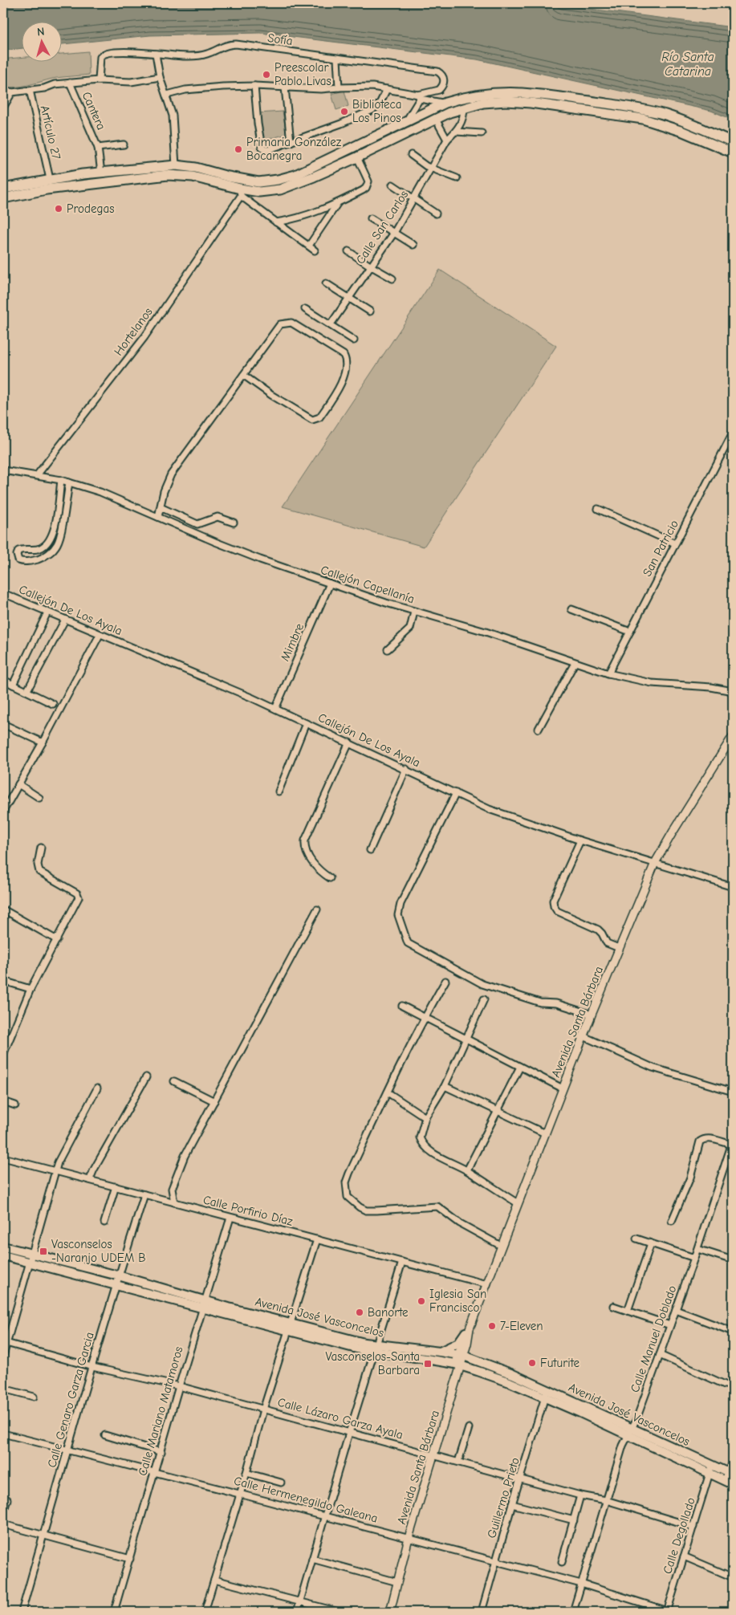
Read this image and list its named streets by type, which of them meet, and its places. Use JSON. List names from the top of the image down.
{
  "streets": {
    "main road": ["Avenida José Vasconcelos"],
    "street": [
      "Sofía",
      "Cantera",
      "Artículo 27",
      "Calle San Carlos",
      "Hortelanos",
      "San Patricio",
      "Callejón Capellanía",
      "Callejón De Los Ayala",
      "Mimbre",
      "Avenida Santa Bárbara",
      "Calle Porfirio Díaz",
      "Calle Manuel Doblado",
      "Calle Genaro Garza Garcia",
      "Calle Mariano Matamoros",
      "Calle Lázaro Garza Ayala",
      "Guillermo Prieto",
      "Calle Hermenegildo Galeana",
      "Calle Degollado"
    ]
  },
  "crossings": [
    ["Hortelanos", "Callejón Capellanía"],
    ["San Patricio", "Callejón Capellanía"],
    ["Callejón Capellanía", "Mimbre"],
    ["Callejón De Los Ayala", "Mimbre"],
    ["Callejón De Los Ayala", "Avenida Santa Bárbara"],
    ["Avenida Santa Bárbara", "Calle Porfirio Díaz"],
    ["Avenida Santa Bárbara", "Avenida José Vasconcelos"],
    ["Avenida Santa Bárbara", "Calle Lázaro Garza Ayala"],
    ["Avenida Santa Bárbara", "Calle Hermenegildo Galeana"],
    ["Calle Porfirio Díaz", "Calle Genaro Garza Garcia"],
    ["Calle Porfirio Díaz", "Calle Mariano Matamoros"],
    ["Avenida José Vasconcelos", "Calle Manuel Doblado"],
    ["Avenida José Vasconcelos", "Calle Genaro Garza Garcia"],
    ["Avenida José Vasconcelos", "Calle Mariano Matamoros"],
    ["Avenida José Vasconcelos", "Guillermo Prieto"],
    ["Avenida José Vasconcelos", "Calle Degollado"],
    ["Calle Manuel Doblado", "Calle Lázaro Garza Ayala"],
    ["Calle Manuel Doblado", "Calle Hermenegildo Galeana"],
    ["Calle Genaro Garza Garcia", "Calle Lázaro Garza Ayala"],
    ["Calle Genaro Garza Garcia", "Calle Hermenegildo Galeana"],
    ["Calle Mariano Matamoros", "Calle Lázaro Garza Ayala"],
    ["Calle Mariano Matamoros", "Calle Hermenegildo Galeana"],
    ["Calle Lázaro Garza Ayala", "Guillermo Prieto"],
    ["Calle Lázaro Garza Ayala", "Calle Degollado"],
    ["Guillermo Prieto", "Calle Hermenegildo Galeana"],
    ["Calle Hermenegildo Galeana", "Calle Degollado"]
  ],
  "water": ["Río Santa Catarina"],
  "places": {
    "other": [
      "Preescolar Pablo Livas",
      "Biblioteca Los Pinos",
      "Primaria González Bocanegra",
      "Prodegas",
      "Iglesia San Francisco",
      "Banorte",
      "7-Eleven",
      "Futurite"
    ],
    "transit": ["Vasconselos -Naranjo UDEM B", "Vasconselos-Santa Barbara"]
  },
  "north": "top"
}
